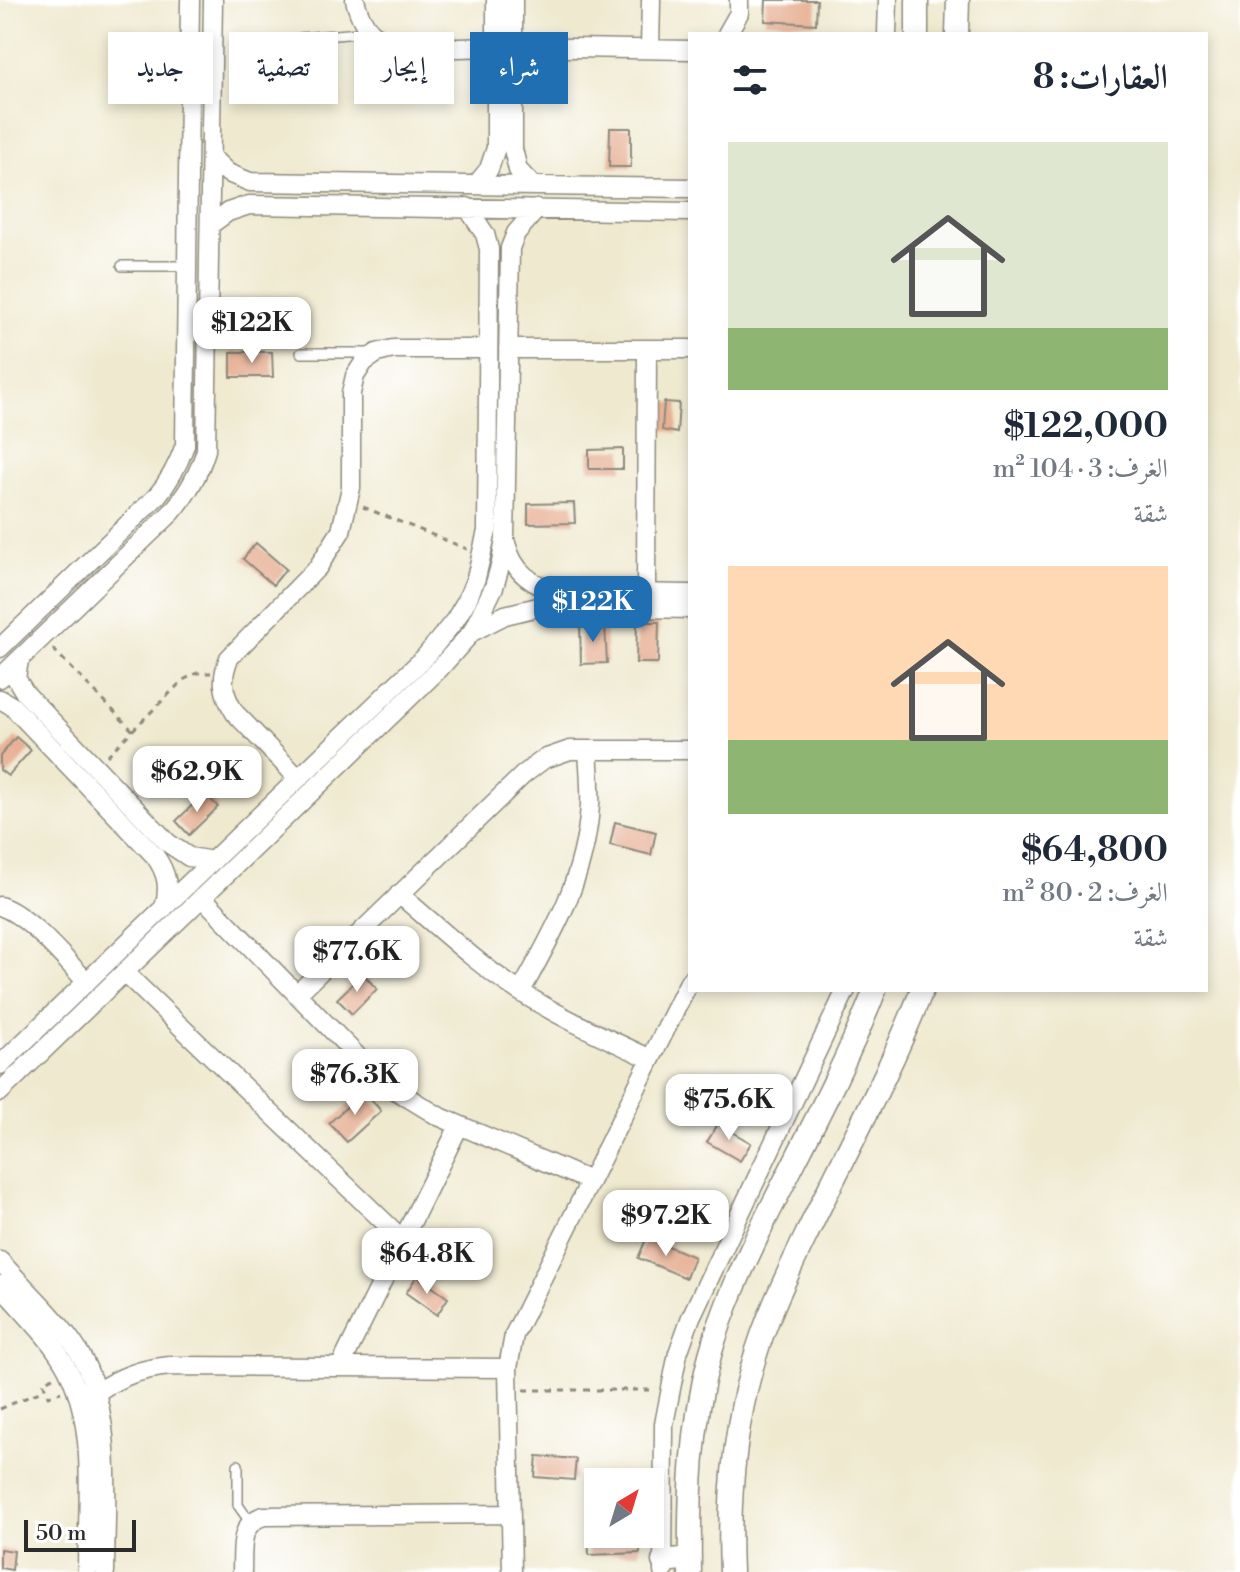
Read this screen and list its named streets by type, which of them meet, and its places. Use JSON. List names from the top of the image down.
{
  "scale_bar": "50 m",
  "north": "top right",
  "page": {
    "chip": [
      "شراء",
      "إيجار",
      "تصفية",
      "جديد"
    ],
    "heading": "العقارات: 8",
    "list": [
      {
        "name": "$122,000",
        "note": "الغرف: 3 · 104 m² · شقة"
      },
      {
        "name": "$64,800",
        "note": "الغرف: 2 · 80 m² · شقة"
      }
    ],
    "price": [
      "$122K",
      "$122K",
      "$62.9K",
      "$77.6K",
      "$76.3K",
      "$75.6K",
      "$97.2K",
      "$64.8K"
    ],
    "scale": "50 m"
  }
}
